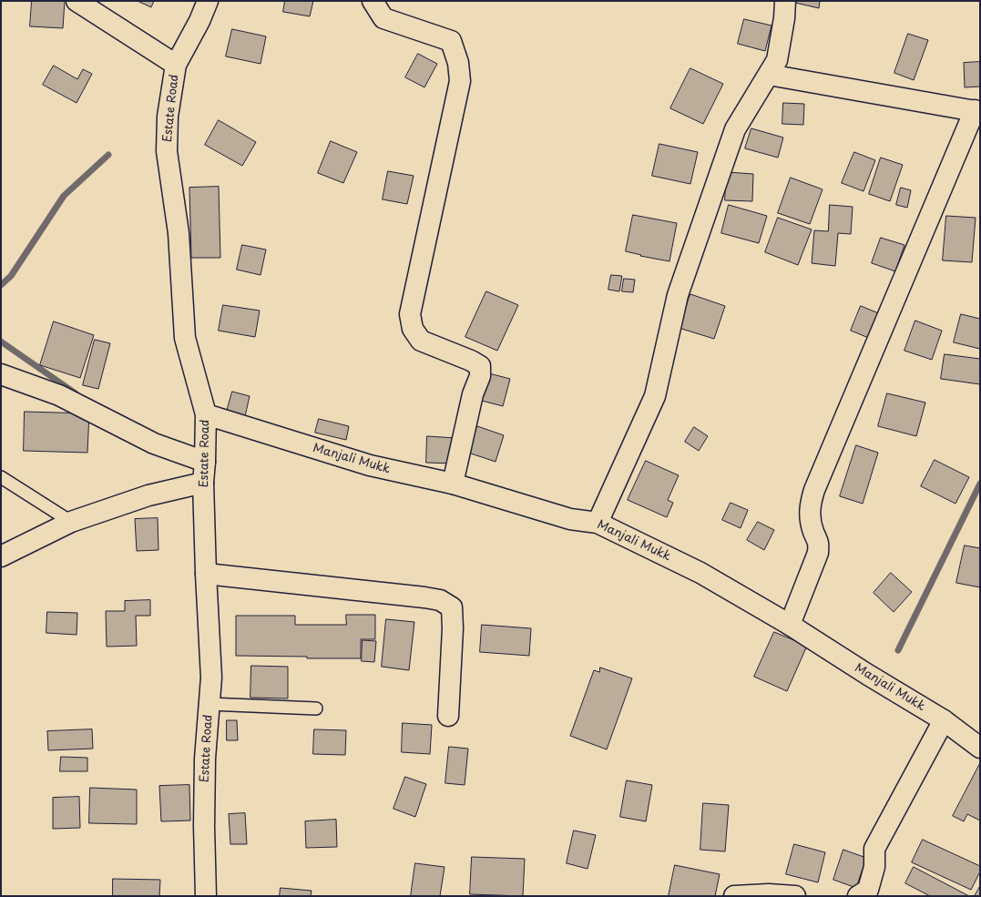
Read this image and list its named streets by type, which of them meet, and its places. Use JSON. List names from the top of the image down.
{
  "streets": {
    "street": ["Estate Road", "Manjali Mukk"]
  },
  "crossings": [
    ["Estate Road", "Manjali Mukk"]
  ]
}
